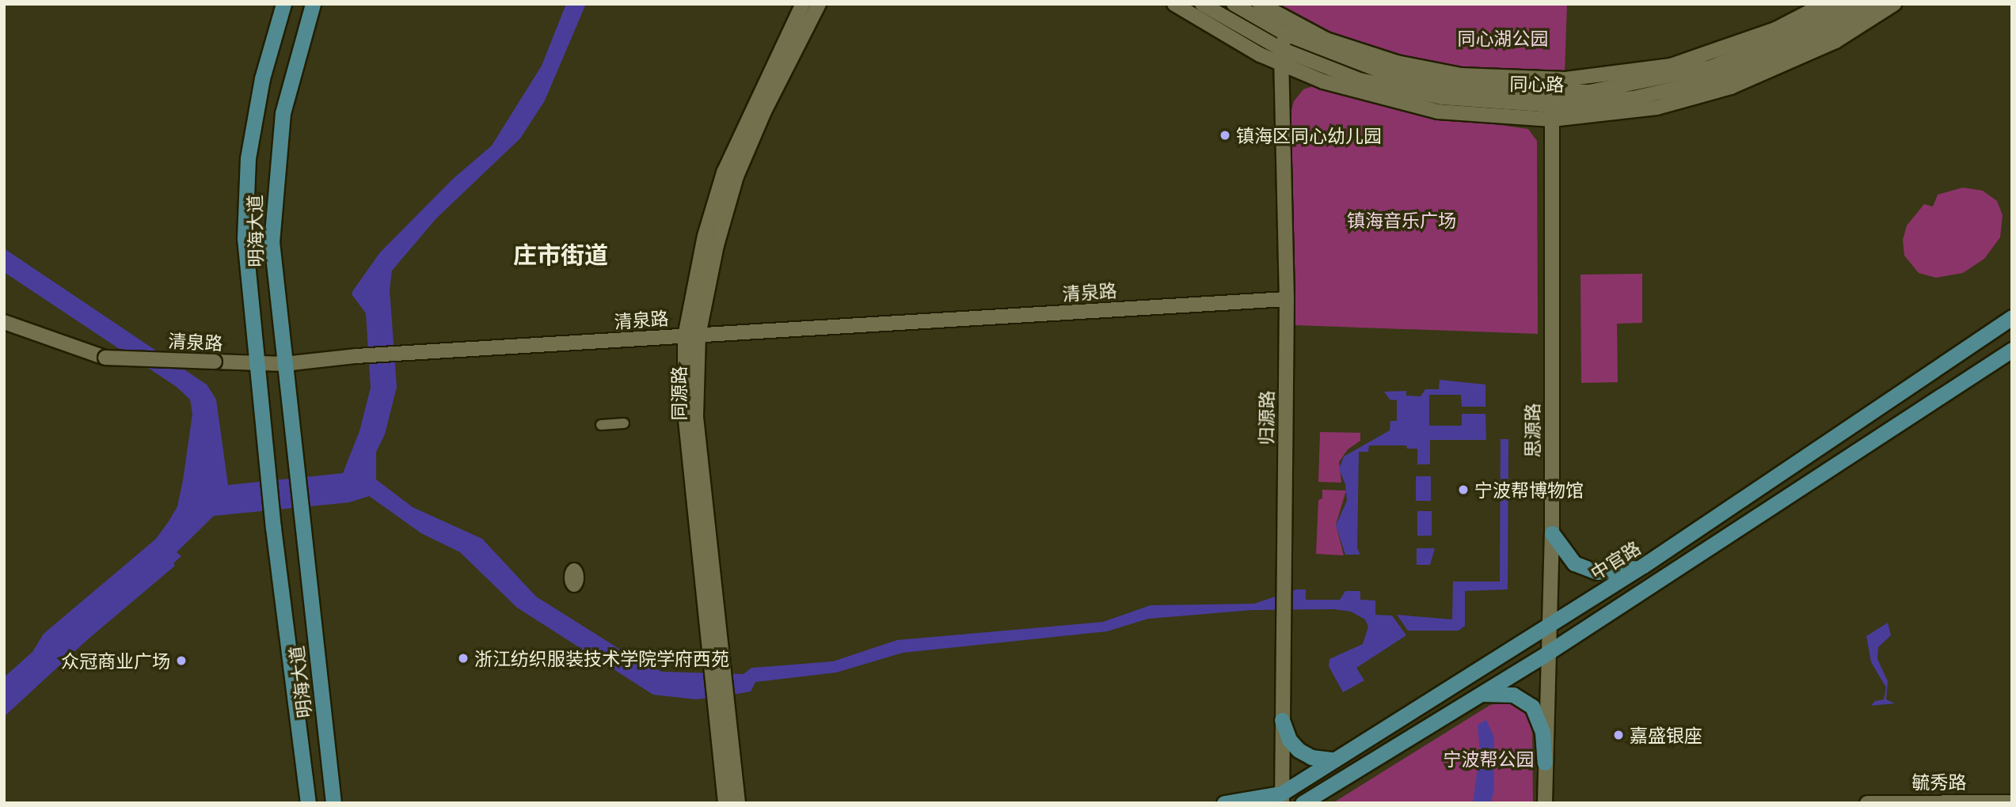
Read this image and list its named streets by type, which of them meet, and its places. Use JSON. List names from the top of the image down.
{
  "streets": {
    "main road": ["明海大道", "中官路"],
    "street": [
      "同心路",
      "清泉路",
      "同源路",
      "归源路",
      "思源路",
      "毓秀路"
    ]
  },
  "crossings": [
    ["同心路", "归源路"],
    ["同心路", "思源路"],
    ["明海大道", "清泉路"],
    ["清泉路", "同源路"],
    ["清泉路", "归源路"],
    ["归源路", "中官路"],
    ["思源路", "中官路"]
  ],
  "districts": ["庄市街道"],
  "parks": ["同心湖公园", "镇海音乐广场", "宁波帮公园"],
  "places": [
    "镇海区同心幼儿园",
    "宁波帮博物馆",
    "浙江纺织服装技术学院学府西苑",
    "众冠商业广场",
    "嘉盛银座"
  ]
}
